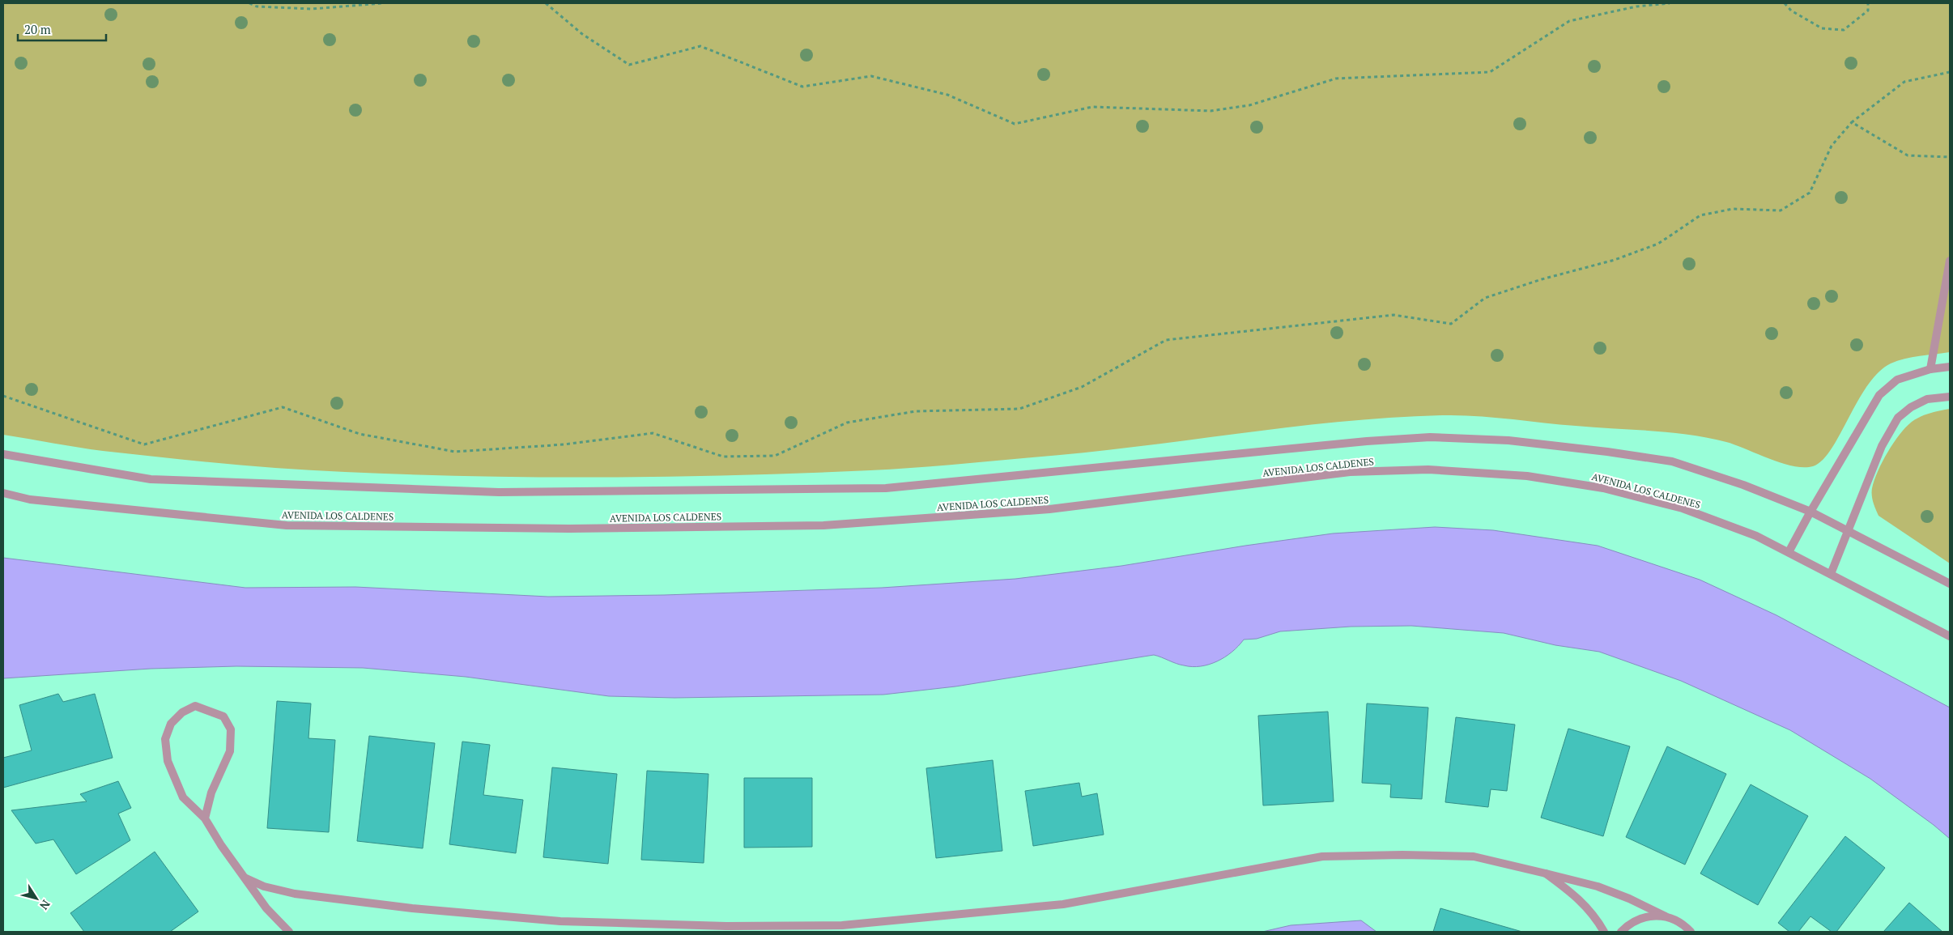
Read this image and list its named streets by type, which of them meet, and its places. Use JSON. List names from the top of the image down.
{
  "streets": {
    "street": ["AVENIDA LOS CALDENES"]
  },
  "scale_bar": "20 m",
  "north": "bottom right"
}
